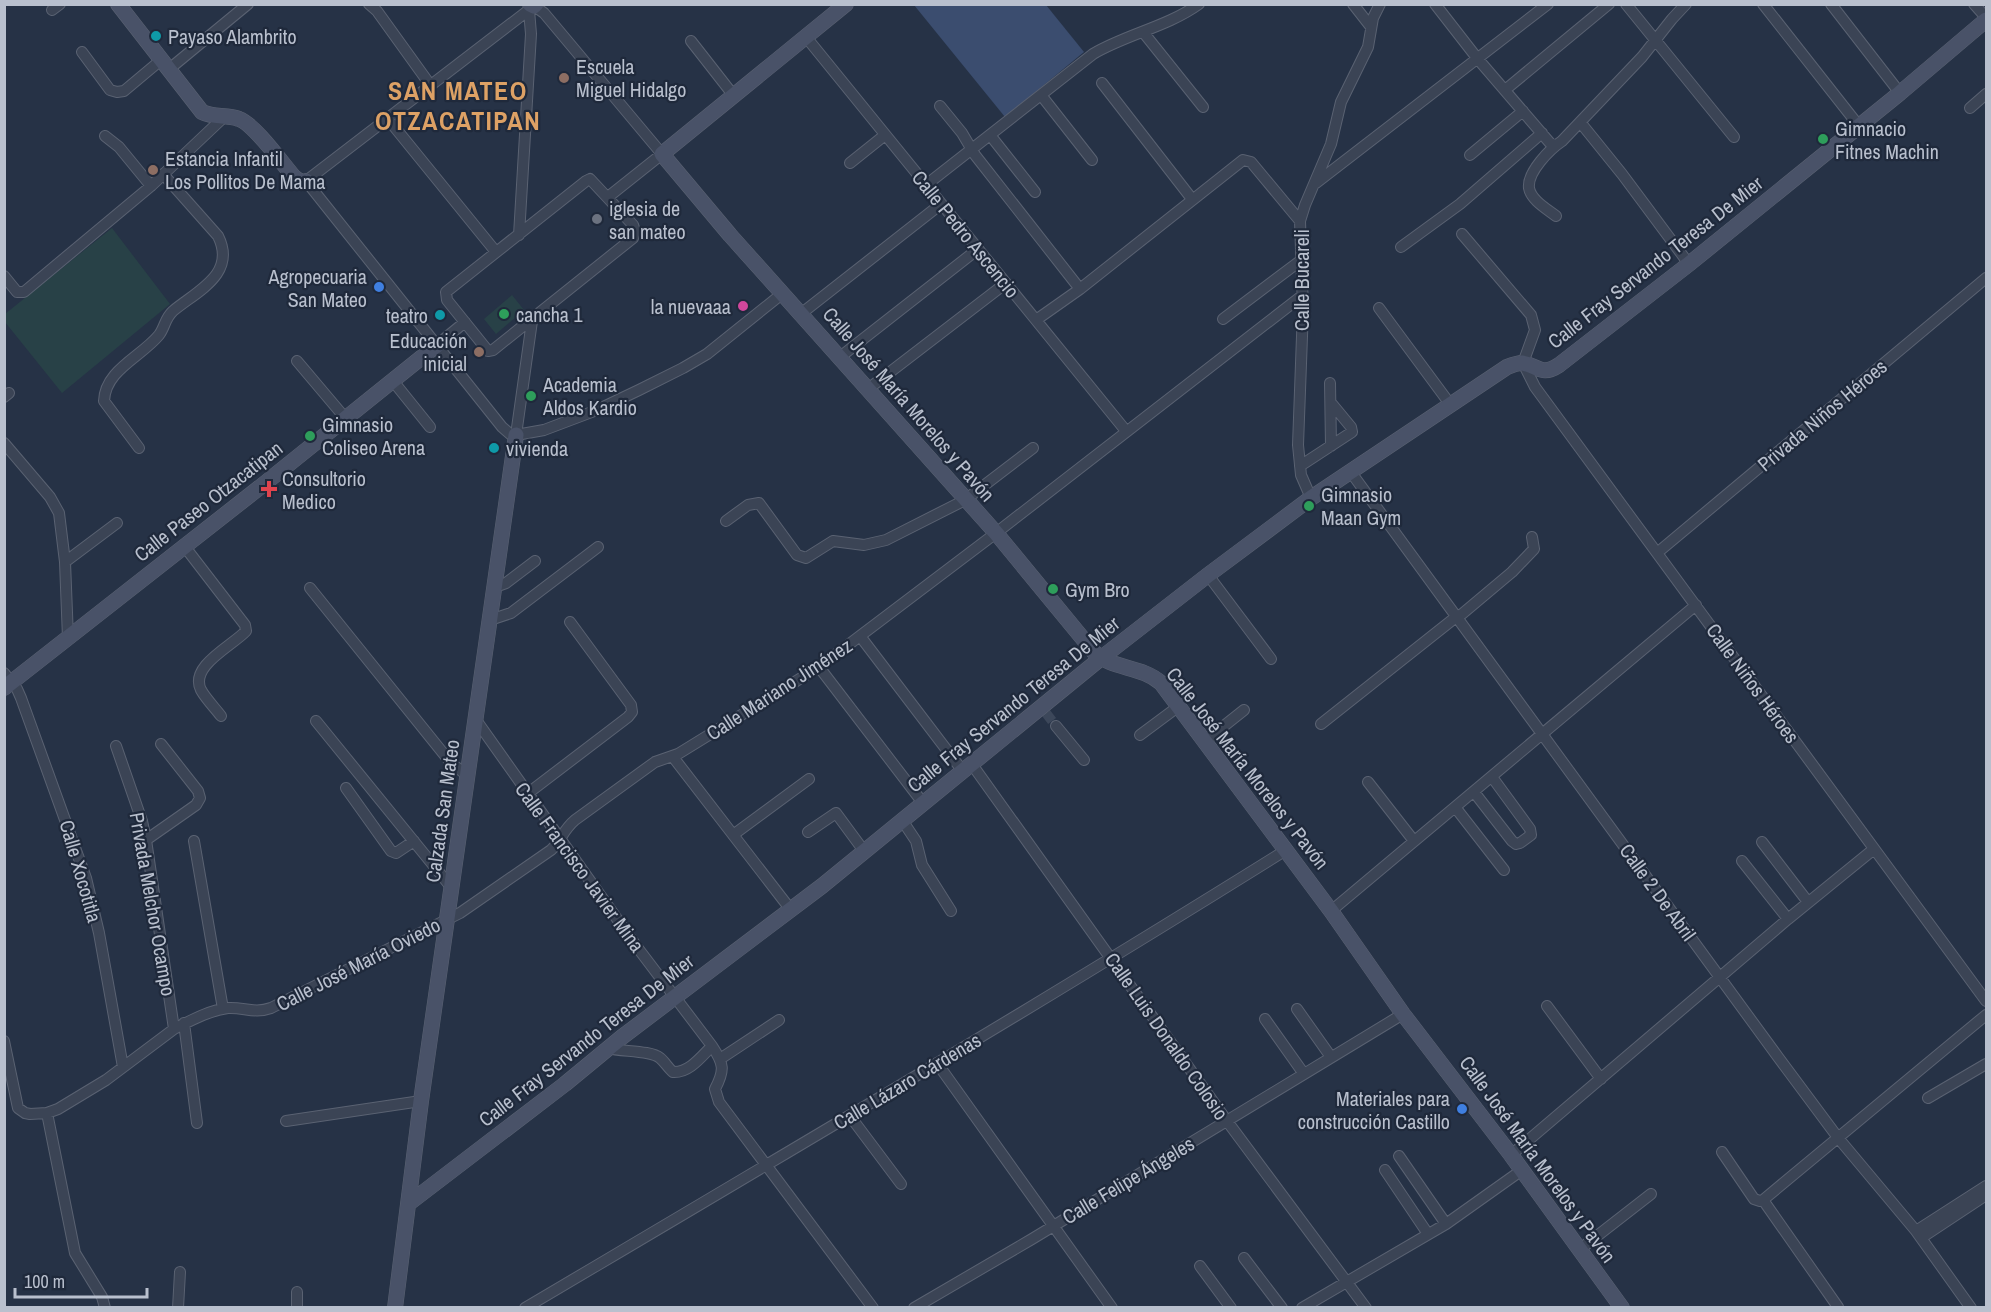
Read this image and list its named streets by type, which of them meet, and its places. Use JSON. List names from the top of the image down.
{
  "streets": {
    "main road": [
      "Calle Fray Servando Teresa De Mier",
      "Calle José María Morelos y Pavón",
      "Calle Paseo Otzacatipan",
      "Calzada San Mateo"
    ],
    "street": [
      "Calle Pedro Ascencio",
      "Calle Bucareli",
      "Privada Niños Héroes",
      "Calle Niños Héroes",
      "Calle Mariano Jiménez",
      "Calle Francisco Javier Mina",
      "Calle Xocotitla",
      "Calle 2 De Abril",
      "Privada Melchor Ocampo",
      "Calle José María Oviedo",
      "Calle Luis Donaldo Colosio",
      "Calle Lázaro Cárdenas",
      "Calle Felipe Ángeles"
    ]
  },
  "crossings": [
    ["Calle Pedro Ascencio", "Calle Mariano Jiménez"],
    ["Calle Fray Servando Teresa De Mier", "Calle Bucareli"],
    ["Calle Fray Servando Teresa De Mier", "Calle José María Morelos y Pavón"],
    ["Calle Fray Servando Teresa De Mier", "Calle Niños Héroes"],
    ["Calle Fray Servando Teresa De Mier", "Calzada San Mateo"],
    ["Calle Fray Servando Teresa De Mier", "Calle Francisco Javier Mina"],
    ["Calle Fray Servando Teresa De Mier", "Calle 2 De Abril"],
    ["Calle Fray Servando Teresa De Mier", "Calle Luis Donaldo Colosio"],
    ["Calle Bucareli", "Calle Mariano Jiménez"],
    ["Calle José María Morelos y Pavón", "Calle Mariano Jiménez"],
    ["Calle José María Morelos y Pavón", "Calle Lázaro Cárdenas"],
    ["Calle José María Morelos y Pavón", "Calle Felipe Ángeles"],
    ["Privada Niños Héroes", "Calle Niños Héroes"],
    ["Calle Paseo Otzacatipan", "Calle Xocotitla"],
    ["Calle Mariano Jiménez", "Calle Francisco Javier Mina"],
    ["Calle Mariano Jiménez", "Calle José María Oviedo"],
    ["Calle Mariano Jiménez", "Calle Luis Donaldo Colosio"],
    ["Calzada San Mateo", "Calle Francisco Javier Mina"],
    ["Calzada San Mateo", "Calle José María Oviedo"],
    ["Calle Francisco Javier Mina", "Calle José María Oviedo"],
    ["Calle Xocotitla", "Calle José María Oviedo"],
    ["Privada Melchor Ocampo", "Calle José María Oviedo"],
    ["Calle Luis Donaldo Colosio", "Calle Lázaro Cárdenas"],
    ["Calle Luis Donaldo Colosio", "Calle Felipe Ángeles"]
  ],
  "districts": ["SAN MATEO OTZACATIPAN"],
  "places": {
    "other": [
      "Payaso Alambrito",
      "Escuela Miguel Hidalgo",
      "Gimnacio Fitnes Machin",
      "Estancia Infantil Los Pollitos De Mama",
      "iglesia de san mateo",
      "Agropecuaria San Mateo",
      "la nuevaaa",
      "cancha 1",
      "teatro",
      "Educación inicial",
      "Academia Aldos Kardio",
      "Gimnasio Coliseo Arena",
      "vivienda",
      "Gimnasio Maan Gym",
      "Gym Bro",
      "Materiales para construcción Castillo"
    ],
    "health": ["Consultorio Medico"]
  },
  "scale_bar": "100 m"
}
